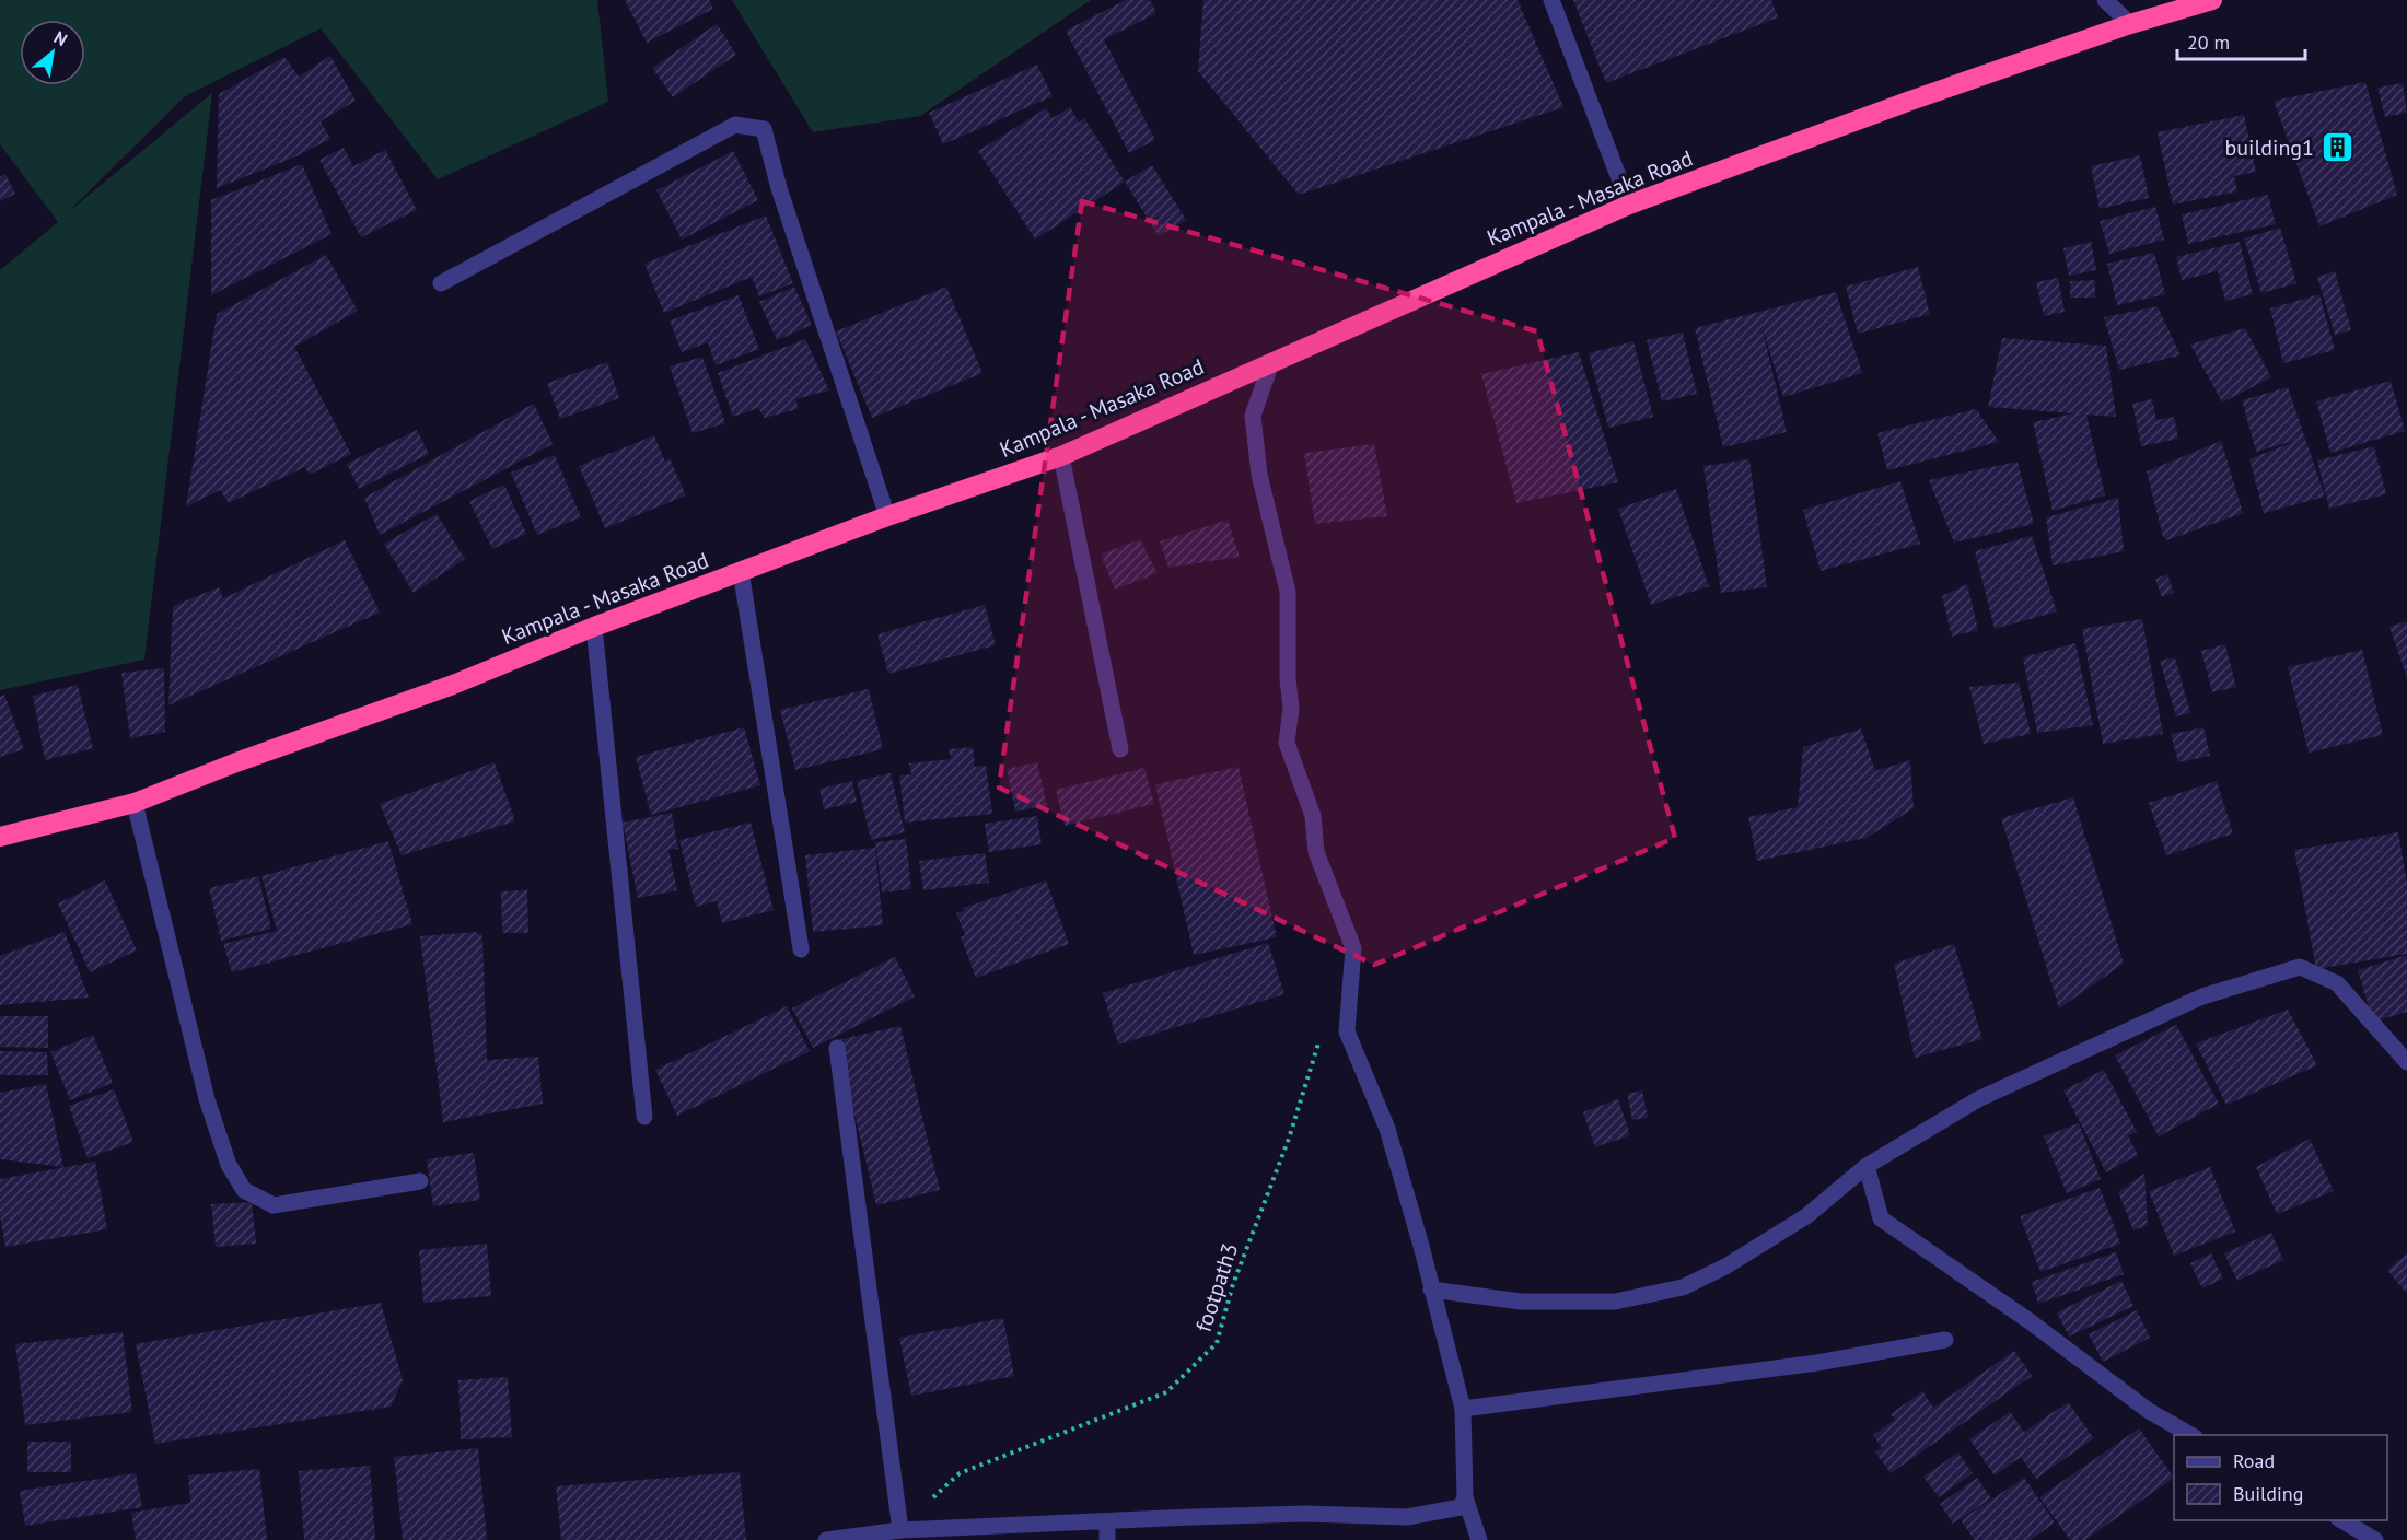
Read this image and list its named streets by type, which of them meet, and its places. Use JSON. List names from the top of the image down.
{
  "streets": {
    "highway": ["Kampala - Masaka Road"],
    "path": ["footpath3"]
  },
  "places": {
    "building": ["building1"]
  },
  "legend": ["Road", "Building"],
  "scale_bar": "20 m",
  "north": "top right"
}
